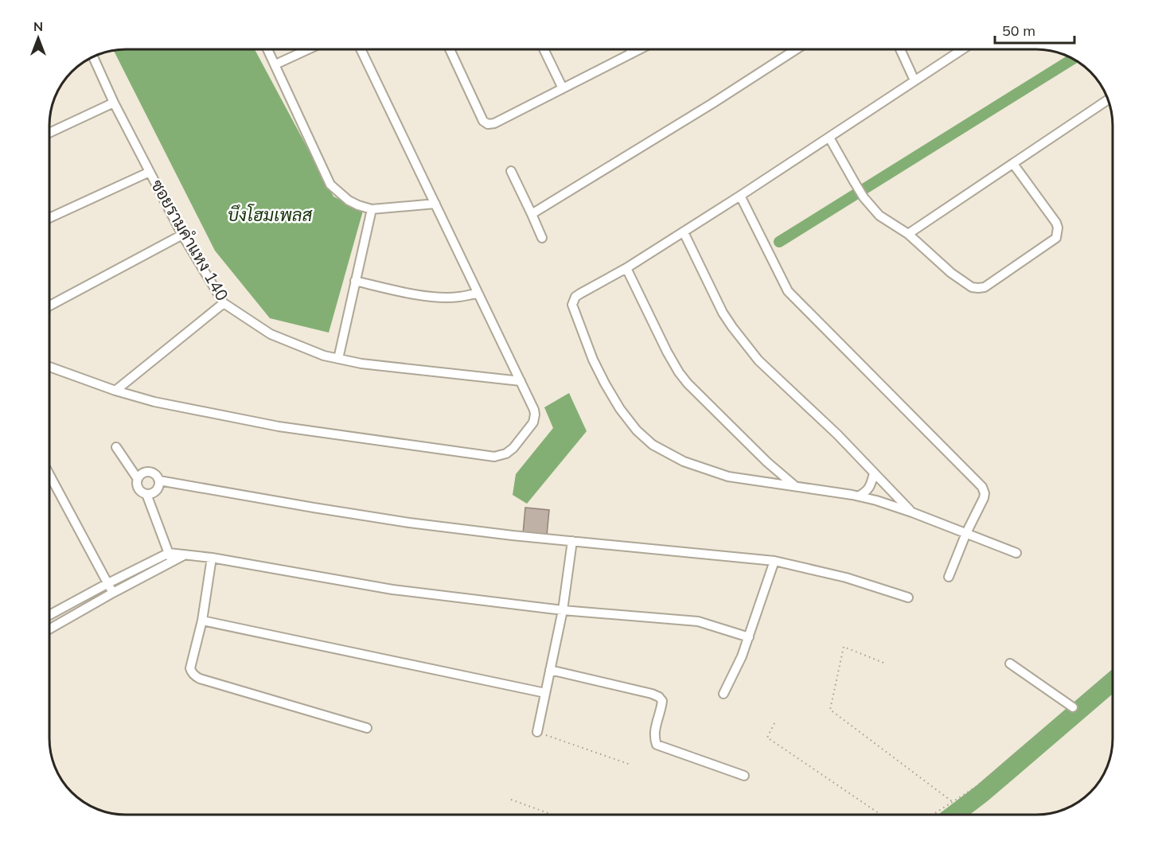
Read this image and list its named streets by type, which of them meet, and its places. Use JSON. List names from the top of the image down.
{
  "streets": {
    "street": ["ซอยรามคำแหง 140"]
  },
  "water": ["บึงโฮมเพลส"],
  "scale_bar": "50 m",
  "north": "top"
}
